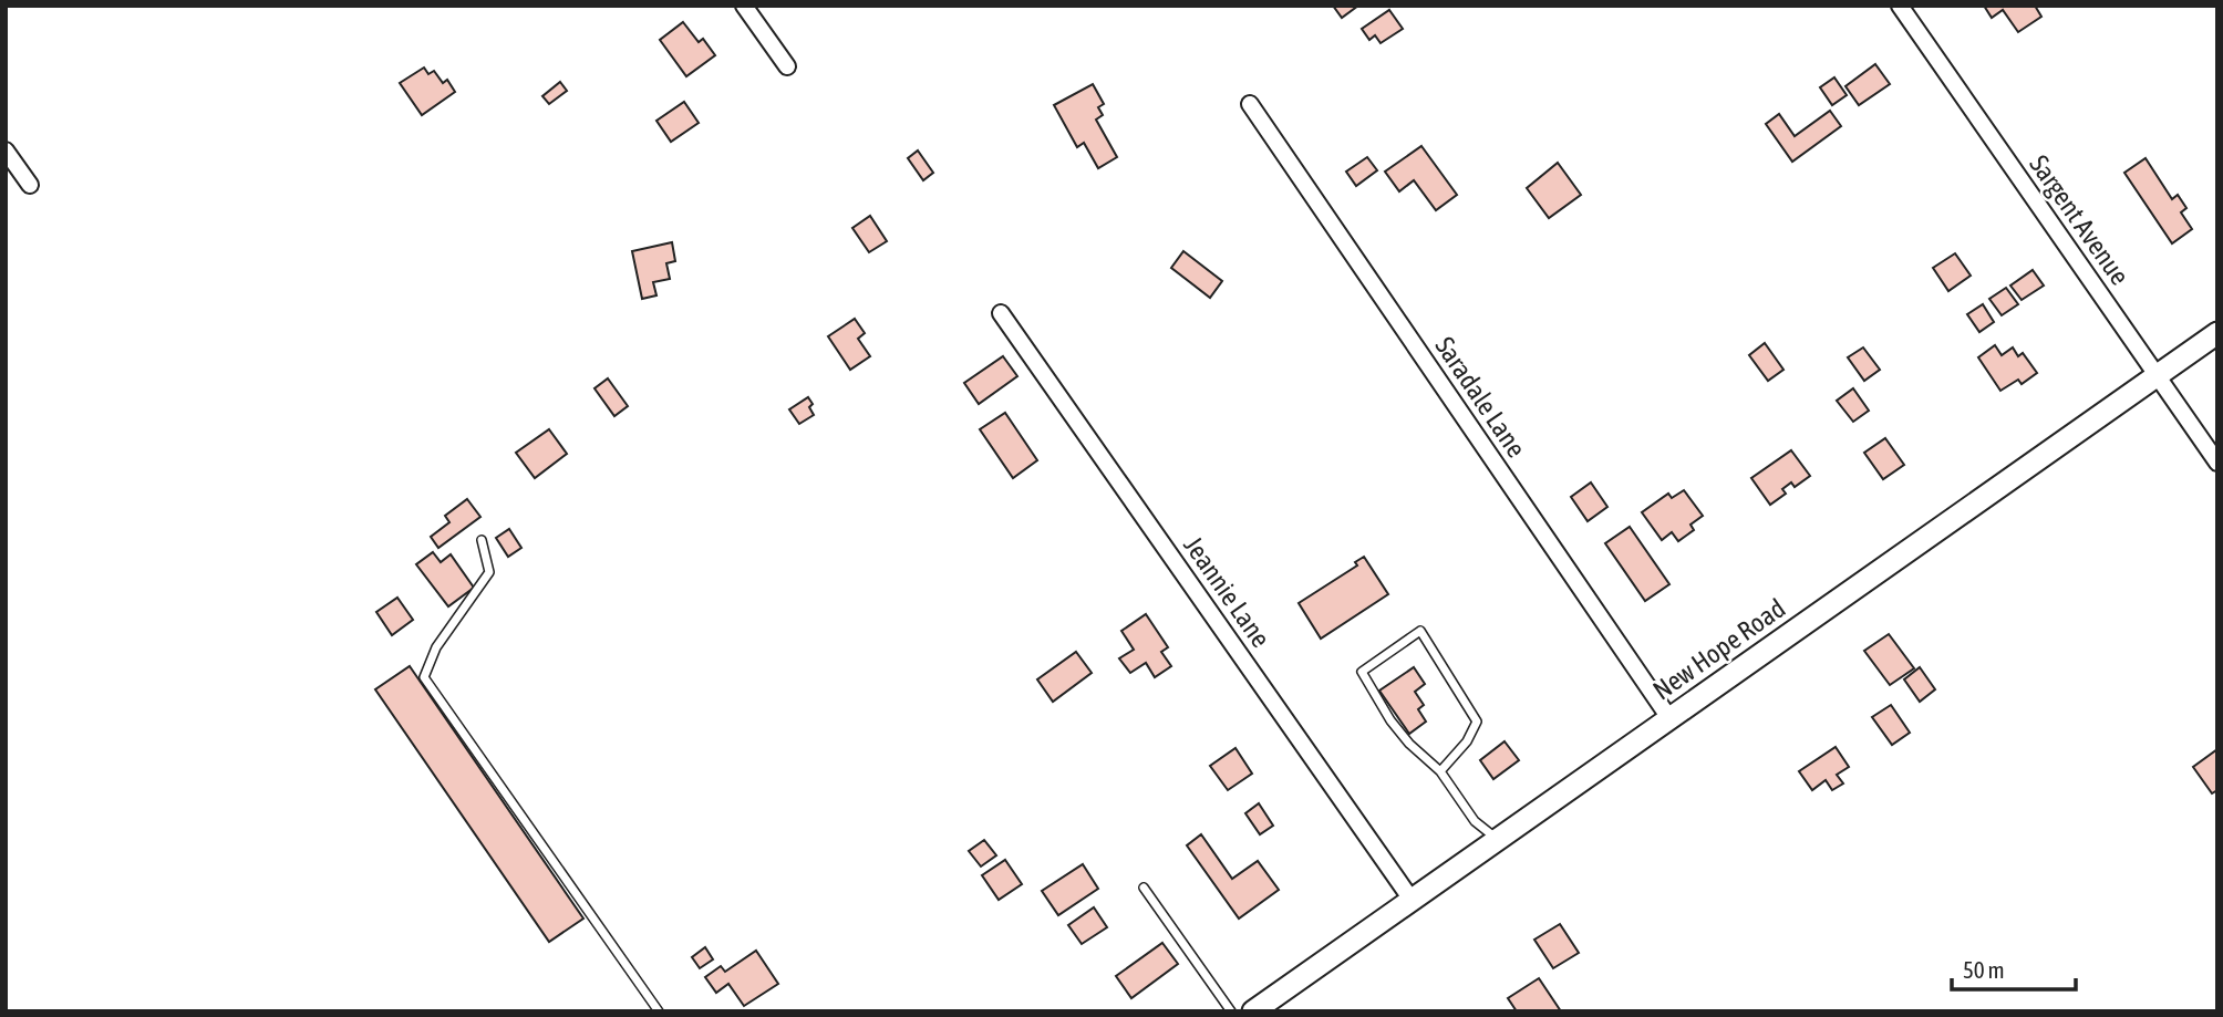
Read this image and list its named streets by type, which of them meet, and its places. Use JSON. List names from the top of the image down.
{
  "streets": {
    "main road": ["New Hope Road"],
    "street": ["Sargent Avenue", "Saradale Lane", "Jeannie Lane"]
  },
  "crossings": [
    ["Sargent Avenue", "New Hope Road"],
    ["Saradale Lane", "New Hope Road"],
    ["Jeannie Lane", "New Hope Road"]
  ],
  "scale_bar": "50 m"
}
